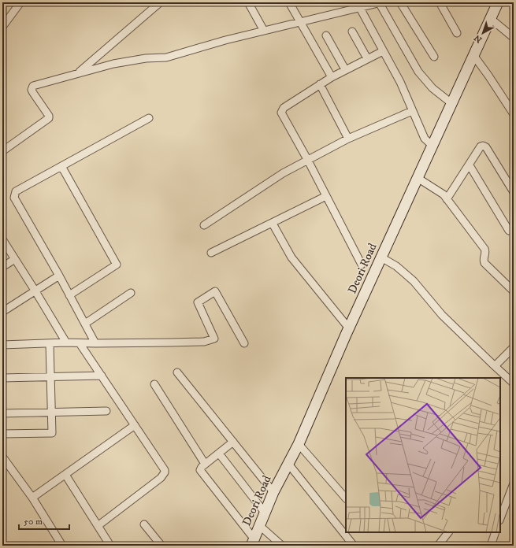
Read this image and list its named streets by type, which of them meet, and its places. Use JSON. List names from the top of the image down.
{
  "streets": {
    "street": ["Deori Road"]
  },
  "scale_bar": "50 m",
  "north": "bottom left"
}
